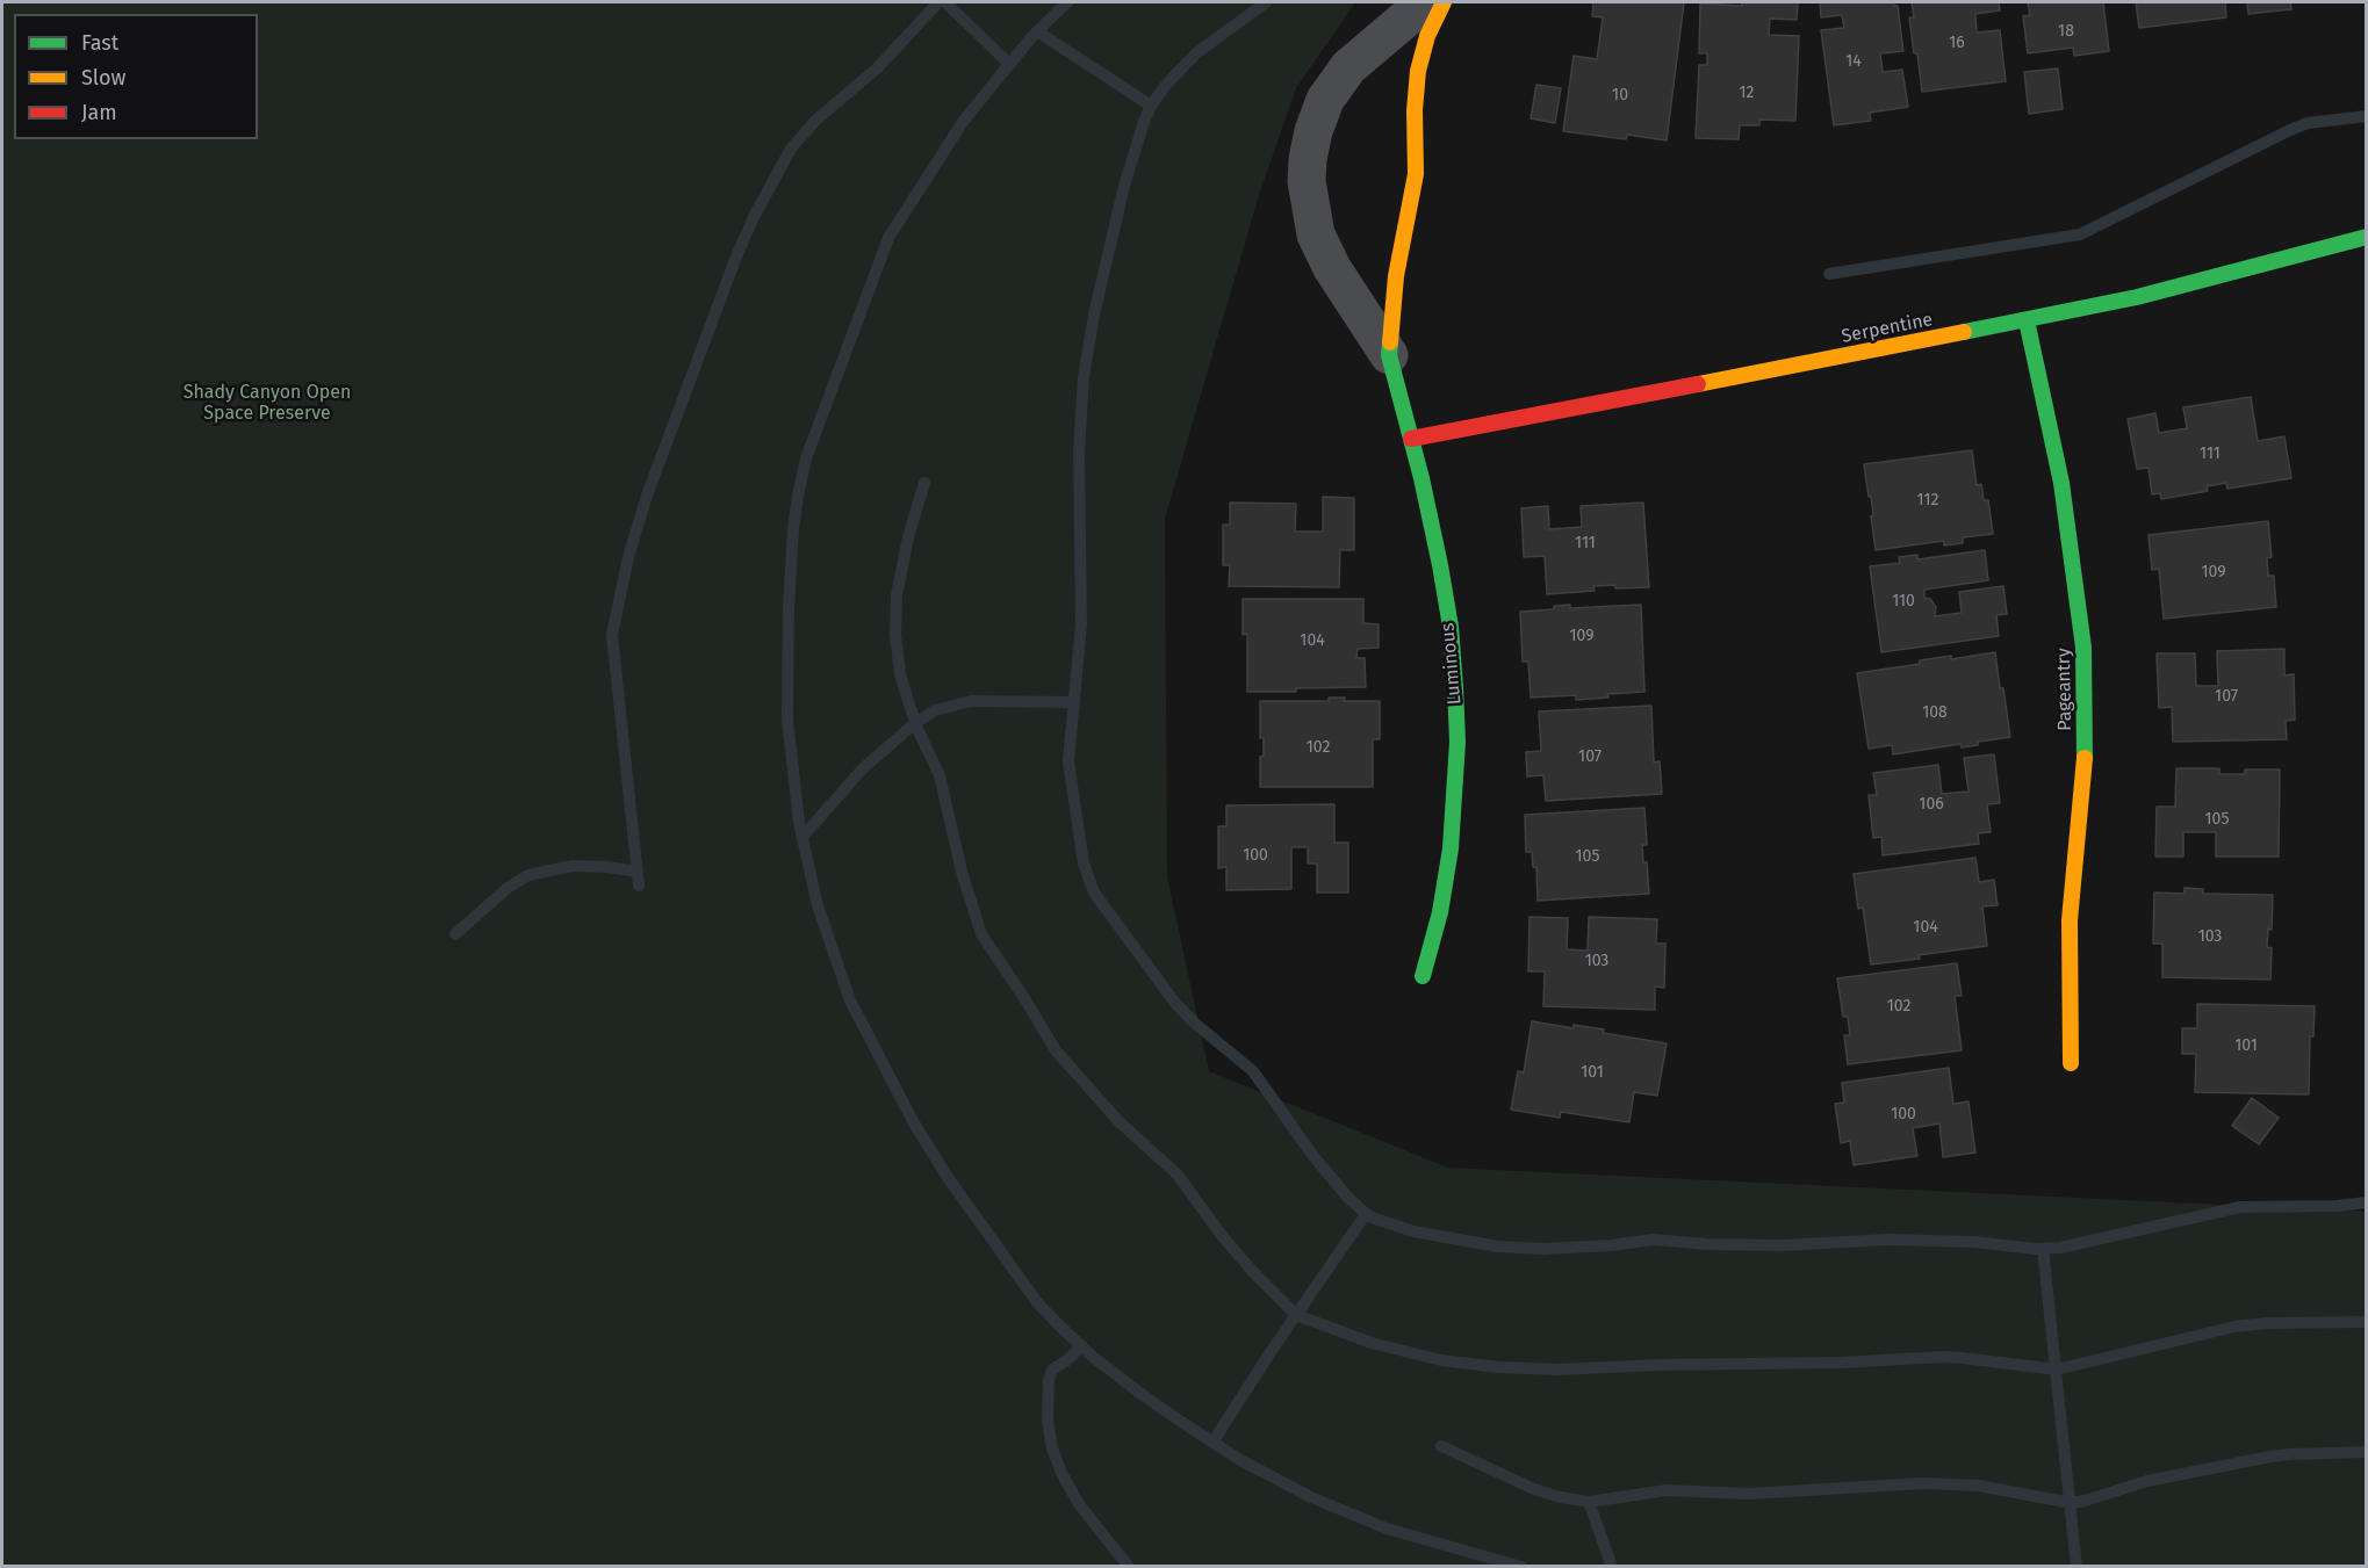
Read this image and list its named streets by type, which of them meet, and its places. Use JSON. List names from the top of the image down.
{
  "streets": {
    "street": ["Serpentine", "Luminous", "Pageantry"]
  },
  "crossings": [
    ["Serpentine", "Luminous"],
    ["Serpentine", "Pageantry"]
  ],
  "parks": ["Shady Canyon Open Space Preserve"],
  "house_numbers": [
    "18",
    "16",
    "14",
    "12",
    "10",
    "111",
    "112",
    "111",
    "109",
    "110",
    "109",
    "104",
    "107",
    "108",
    "102",
    "107",
    "106",
    "105",
    "100",
    "105",
    "104",
    "103",
    "103",
    "102",
    "101",
    "101",
    "100"
  ],
  "legend": ["Fast", "Slow", "Jam"]
}
